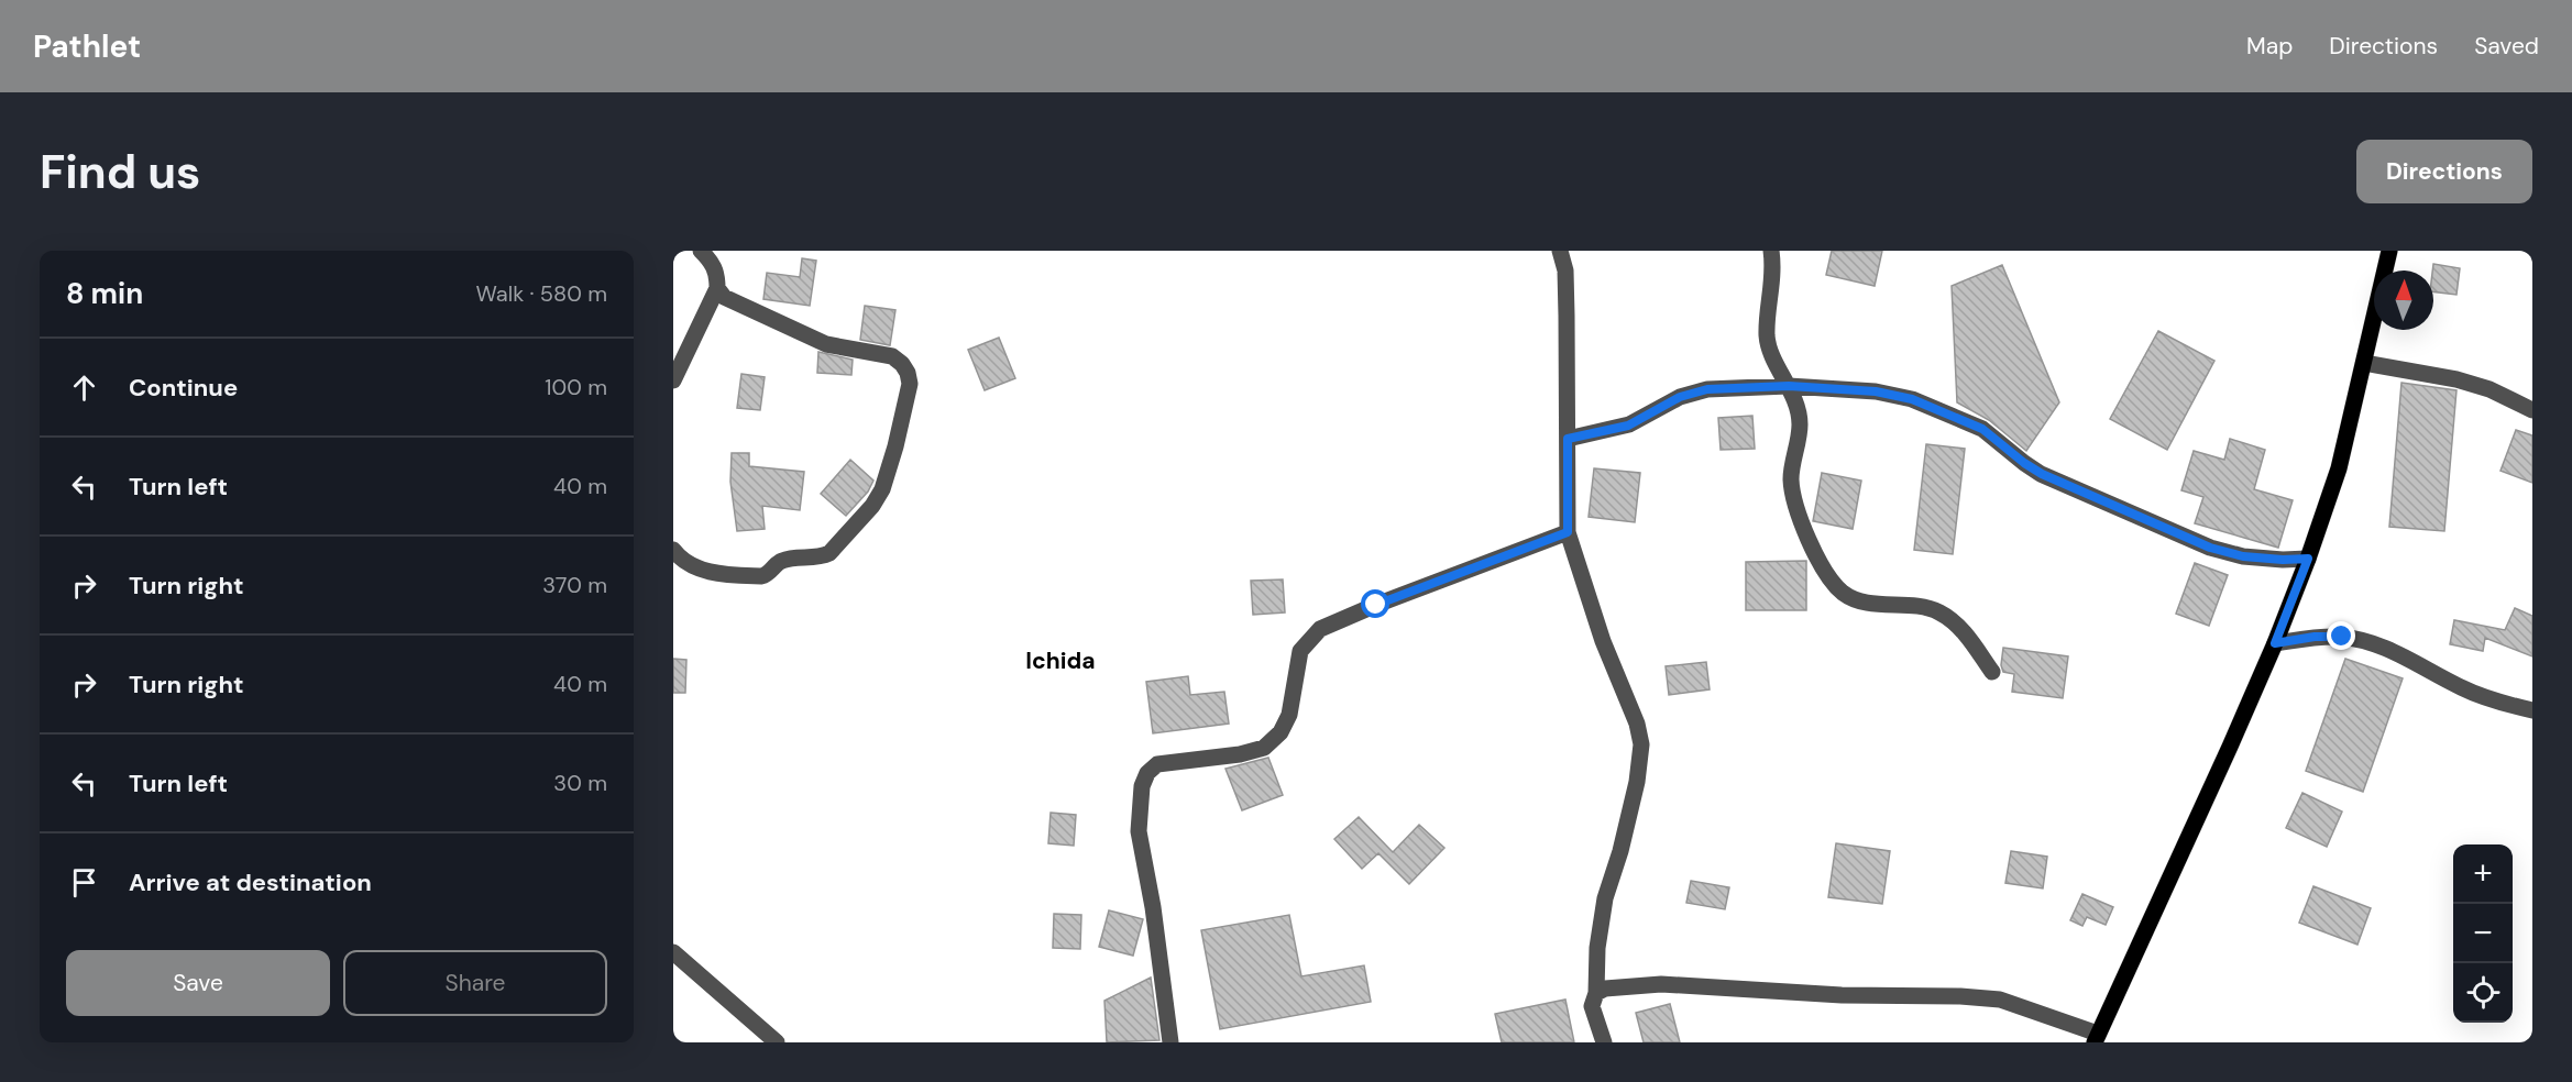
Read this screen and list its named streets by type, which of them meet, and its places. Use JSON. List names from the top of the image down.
{
  "districts": ["Ichida"],
  "north": "top",
  "page": {
    "header": "Pathlet",
    "nav": ["Map", "Directions", "Saved"],
    "buttons": [
      "Directions",
      ["Save", "Share"]
    ],
    "title": "Find us",
    "heading": ["8 min", "Walk · 580 m"],
    "list": [
      ["Continue", "100 m"],
      ["Turn left", "40 m"],
      ["Turn right", "370 m"],
      ["Turn right", "40 m"],
      ["Turn left", "30 m"],
      "Arrive at destination"
    ],
    "map_buttons": ["+", "−"]
  }
}
